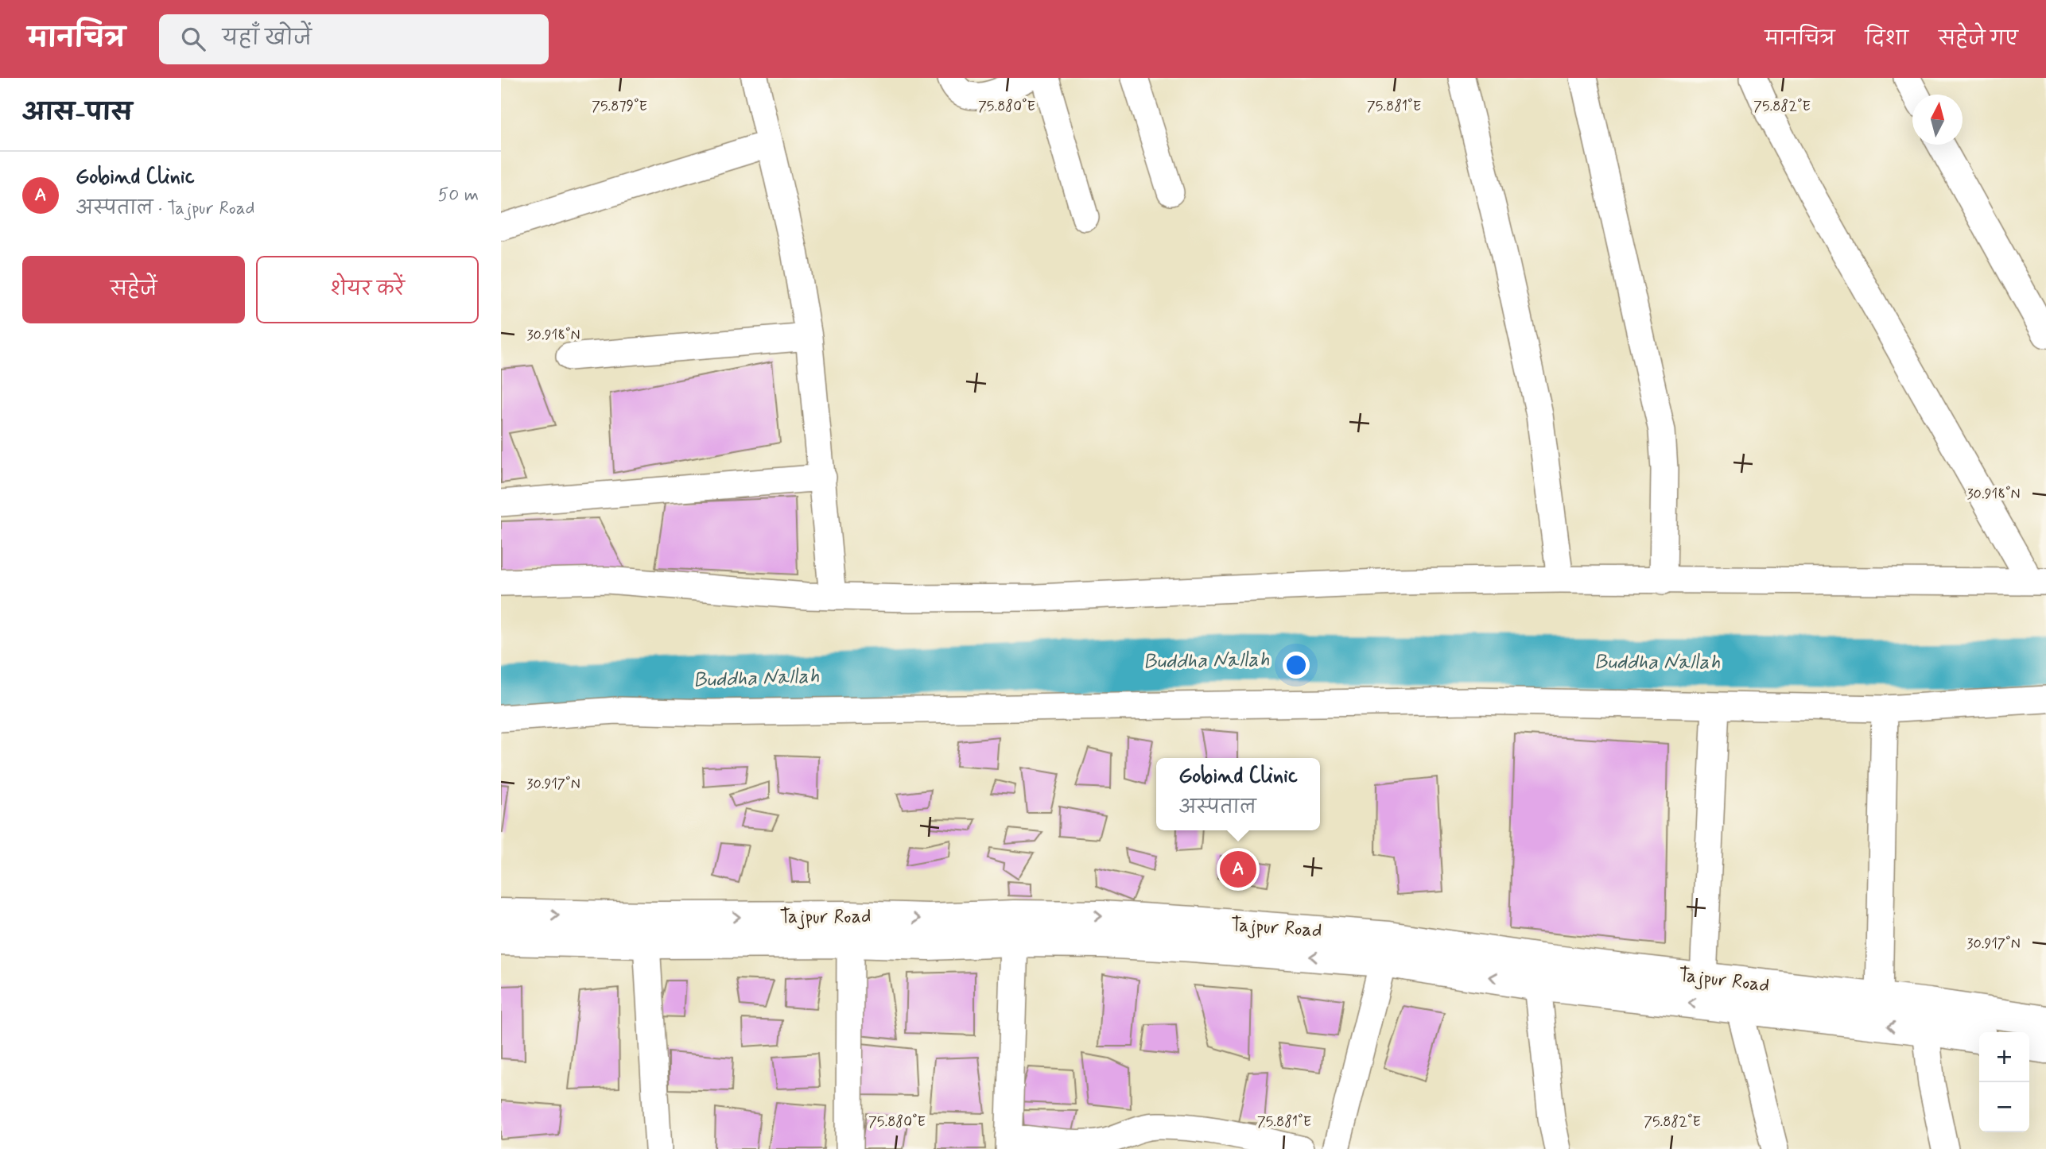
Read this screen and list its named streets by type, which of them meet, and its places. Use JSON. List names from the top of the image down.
{
  "streets": {
    "main road": ["Tajpur Road"]
  },
  "water": ["Buddha Nallah"],
  "north": "top",
  "page": {
    "header": "मानचित्र",
    "search": "यहाँ खोजें",
    "nav": ["मानचित्र", "दिशा", "सहेजे गए"],
    "heading": "आस-पास",
    "list": [
      {
        "mark": "A",
        "name": "Gobind Clinic",
        "note": "अस्पताल · Tajpur Road",
        "value": "50 m"
      }
    ],
    "buttons": ["सहेजें", "शेयर करें"],
    "popup": ["Gobind Clinic", "अस्पताल"],
    "pins": "A",
    "map_buttons": ["+", "−"]
  },
  "coordinates": [
    "75.879°E",
    "75.880°E",
    "75.881°E",
    "75.882°E",
    "30.918°N",
    "30.917°N"
  ]
}
